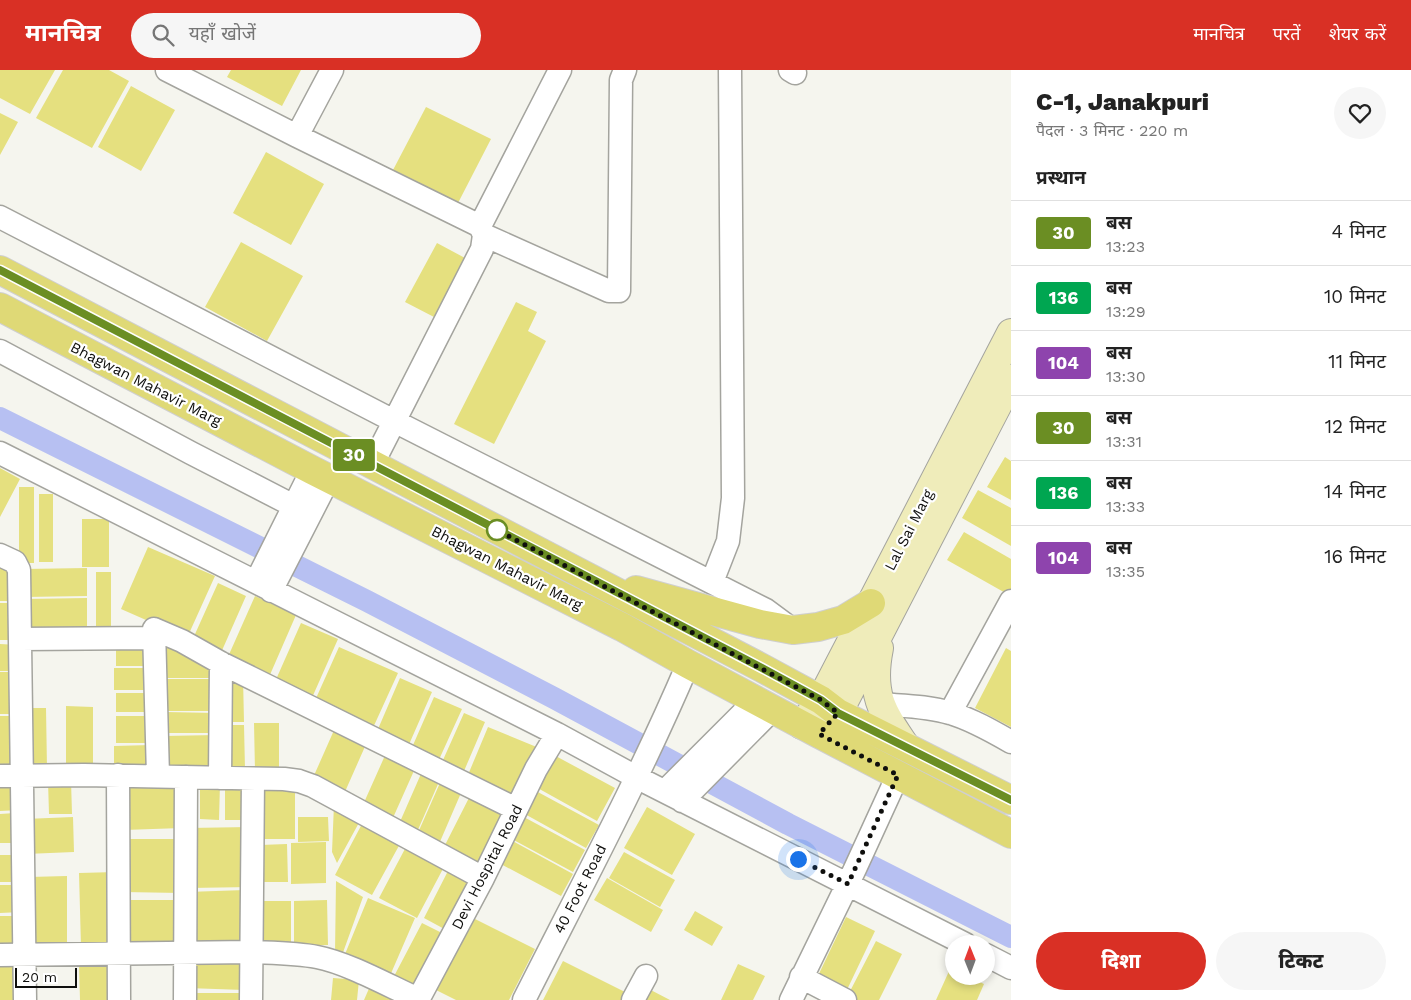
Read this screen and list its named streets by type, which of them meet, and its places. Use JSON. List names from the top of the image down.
{
  "streets": {
    "main road": ["Bhagwan Mahavir Marg"],
    "street": ["Lal Sai Marg", "Devi Hospital Road", "40 Foot Road"]
  },
  "crossings": [
    ["Bhagwan Mahavir Marg", "Lal Sai Marg"],
    ["Bhagwan Mahavir Marg", "40 Foot Road"]
  ],
  "lines": ["bus line 30"],
  "scale_bar": "20 m",
  "north": "top",
  "page": {
    "header": "मानचित्र",
    "search": "यहाँ खोजें",
    "nav": ["मानचित्र", "परतें", "शेयर करें"],
    "on_map": "30",
    "heading": [
      ["C-1, Janakpuri", "पैदल · 3 मिनट · 220 m"],
      "प्रस्थान"
    ],
    "list": [
      {
        "mark": "30",
        "name": "बस",
        "note": "13:23",
        "value": "4 मिनट"
      },
      {
        "mark": "136",
        "name": "बस",
        "note": "13:29",
        "value": "10 मिनट"
      },
      {
        "mark": "104",
        "name": "बस",
        "note": "13:30",
        "value": "11 मिनट"
      },
      {
        "mark": "30",
        "name": "बस",
        "note": "13:31",
        "value": "12 मिनट"
      },
      {
        "mark": "136",
        "name": "बस",
        "note": "13:33",
        "value": "14 मिनट"
      },
      {
        "mark": "104",
        "name": "बस",
        "note": "13:35",
        "value": "16 मिनट"
      }
    ],
    "buttons": ["दिशा", "टिकट"],
    "scale": "20 m"
  }
}
